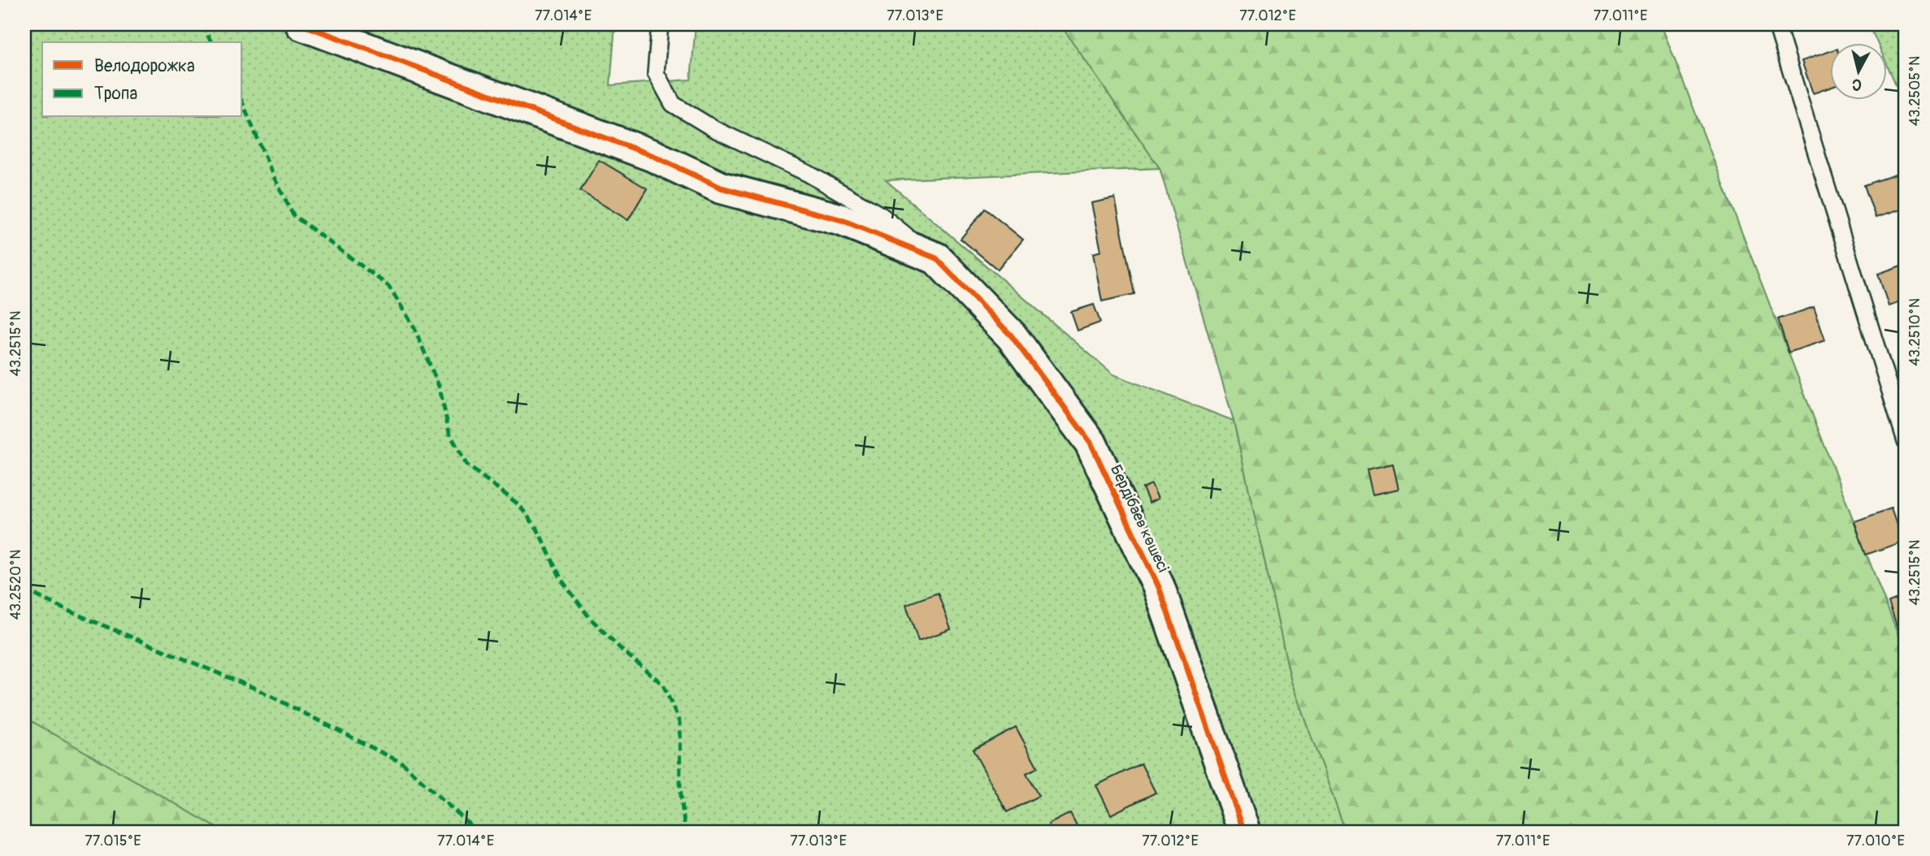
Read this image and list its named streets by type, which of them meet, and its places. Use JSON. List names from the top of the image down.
{
  "streets": {
    "street": ["Бердібаев көшесі"]
  },
  "legend": ["Велодорожка", "Тропа"],
  "north": "bottom",
  "coordinates": [
    "77.014°E",
    "77.013°E",
    "77.012°E",
    "77.011°E",
    "43.2505°N",
    "43.2510°N",
    "43.2515°N",
    "43.2520°N",
    "77.015°E",
    "77.010°E"
  ]
}
